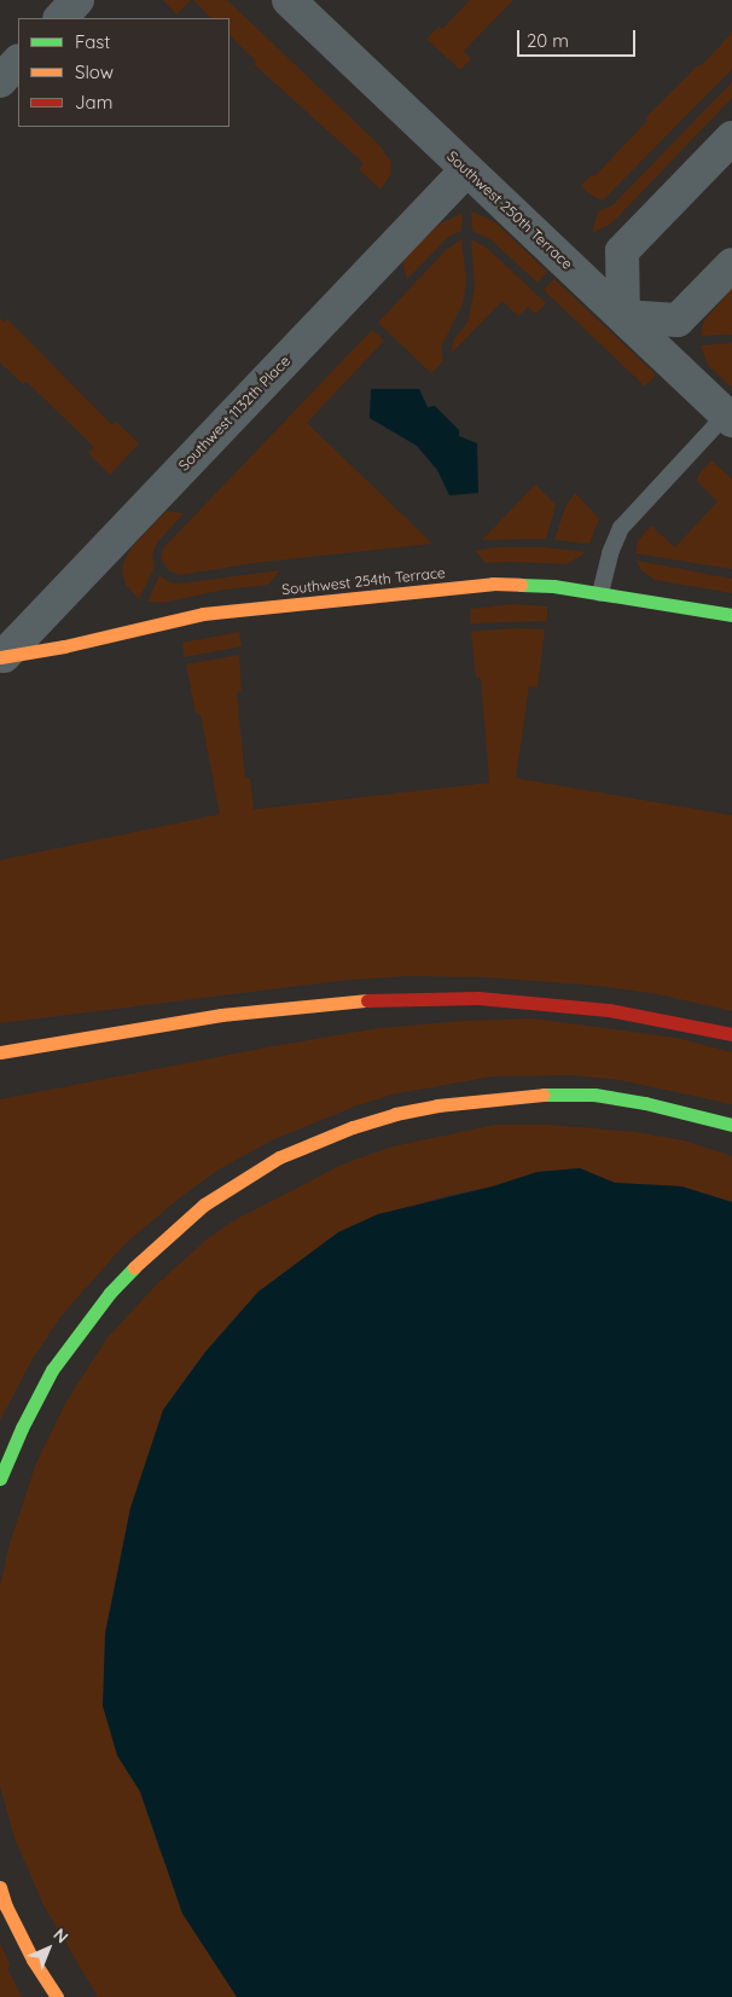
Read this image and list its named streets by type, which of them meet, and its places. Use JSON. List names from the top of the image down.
{
  "streets": {
    "main road": ["Southwest 254th Terrace"],
    "street": ["Southwest 250th Terrace", "Southwest 1132th Place"]
  },
  "crossings": [
    ["Southwest 250th Terrace", "Southwest 1132th Place"],
    ["Southwest 1132th Place", "Southwest 254th Terrace"]
  ],
  "legend": ["Fast", "Slow", "Jam"],
  "scale_bar": "20 m",
  "north": "top right"
}
